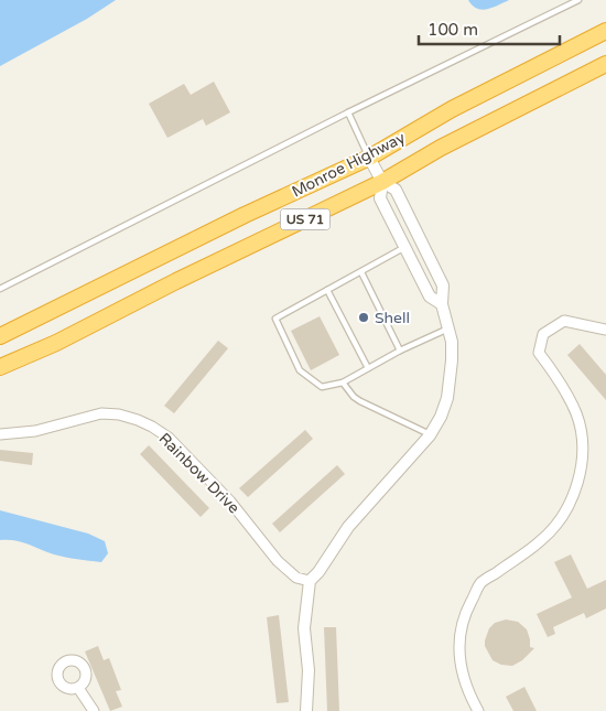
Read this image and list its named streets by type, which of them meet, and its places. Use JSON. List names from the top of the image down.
{
  "streets": {
    "highway": ["Monroe Highway", "US 71"],
    "street": ["Rainbow Drive"]
  },
  "places": ["Shell"],
  "scale_bar": "100 m"
}
